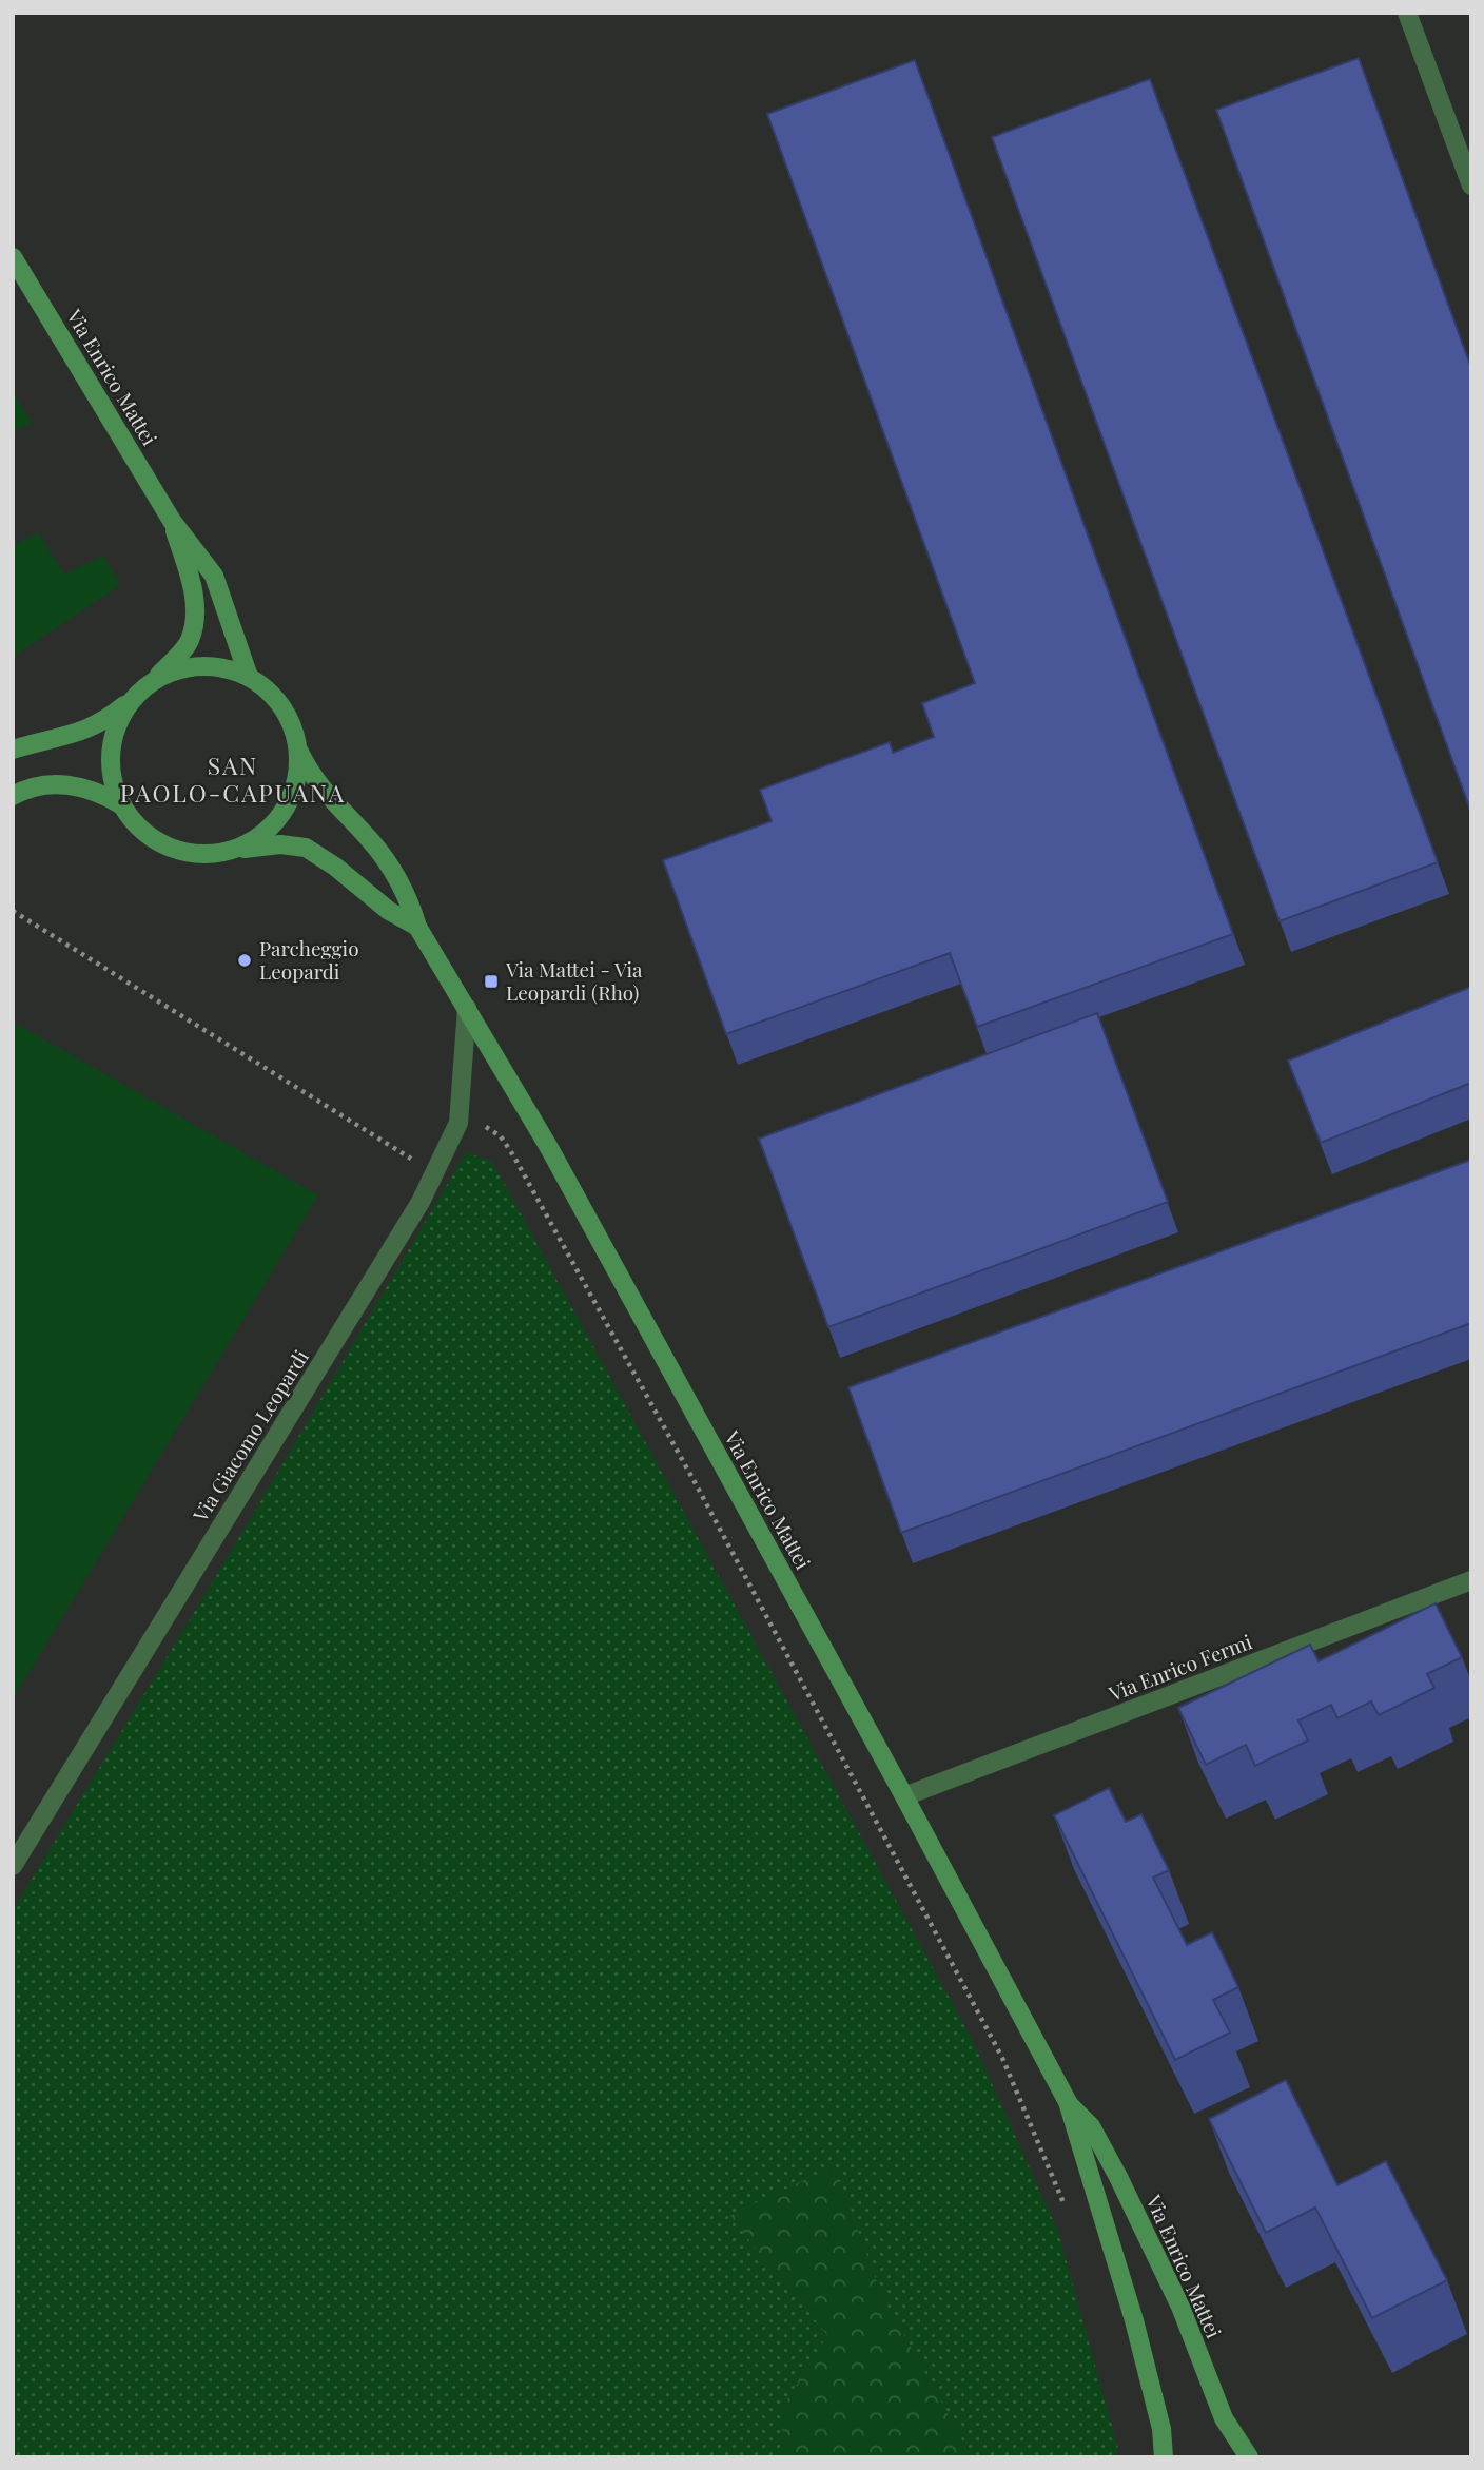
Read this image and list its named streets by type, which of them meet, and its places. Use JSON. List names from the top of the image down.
{
  "streets": {
    "street": ["Via Enrico Mattei", "Via Giacomo Leopardi", "Via Enrico Fermi"]
  },
  "crossings": [
    ["Via Enrico Mattei", "Via Giacomo Leopardi"],
    ["Via Enrico Mattei", "Via Enrico Fermi"]
  ],
  "districts": ["SAN PAOLO-CAPUANA"],
  "places": {
    "other": ["Parcheggio Leopardi"],
    "transit": ["Via Mattei - Via Leopardi (Rho)"]
  }
}
